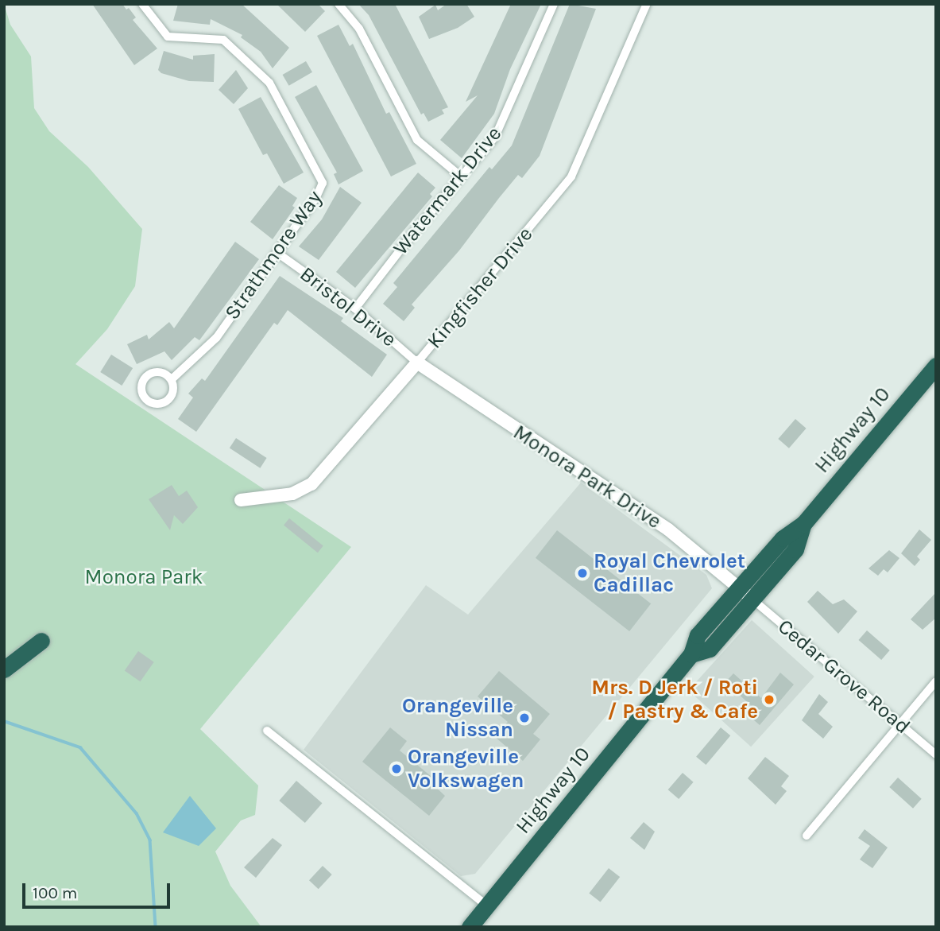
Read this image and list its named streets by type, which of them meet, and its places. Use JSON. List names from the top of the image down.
{
  "streets": {
    "highway": ["Highway 10"],
    "street": [
      "Watermark Drive",
      "Strathmore Way",
      "Kingfisher Drive",
      "Bristol Drive",
      "Monora Park Drive",
      "Cedar Grove Road"
    ]
  },
  "crossings": [
    ["Watermark Drive", "Bristol Drive"],
    ["Strathmore Way", "Bristol Drive"],
    ["Kingfisher Drive", "Bristol Drive"],
    ["Kingfisher Drive", "Monora Park Drive"],
    ["Bristol Drive", "Monora Park Drive"],
    ["Highway 10", "Monora Park Drive"],
    ["Highway 10", "Cedar Grove Road"],
    ["Monora Park Drive", "Cedar Grove Road"]
  ],
  "parks": ["Monora Park"],
  "places": [
    "Royal Chevrolet Cadillac",
    "Mrs. D Jerk / Roti / Pastry & Cafe",
    "Orangeville Nissan",
    "Orangeville Volkswagen"
  ],
  "scale_bar": "100 m"
}
